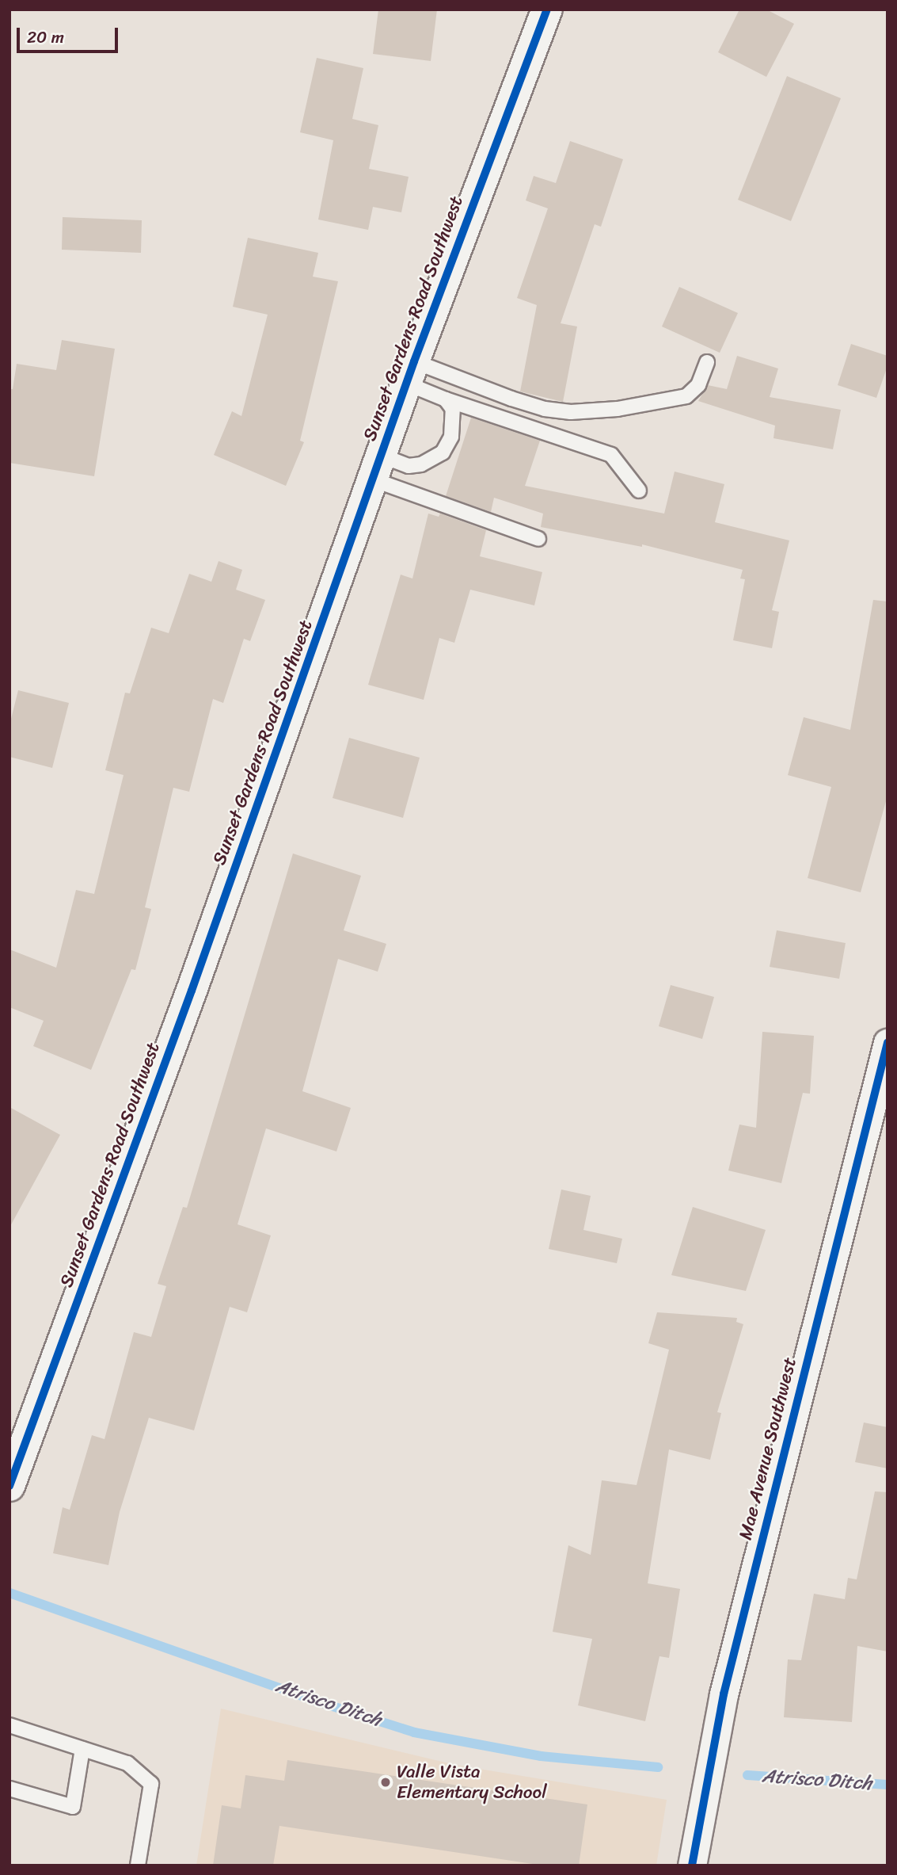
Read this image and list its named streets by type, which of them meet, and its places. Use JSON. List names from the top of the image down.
{
  "streets": {
    "street": ["Sunset Gardens Road Southwest", "Mae Avenue Southwest"]
  },
  "water": ["Atrisco Ditch"],
  "places": ["Valle Vista Elementary School"],
  "scale_bar": "20 m"
}
